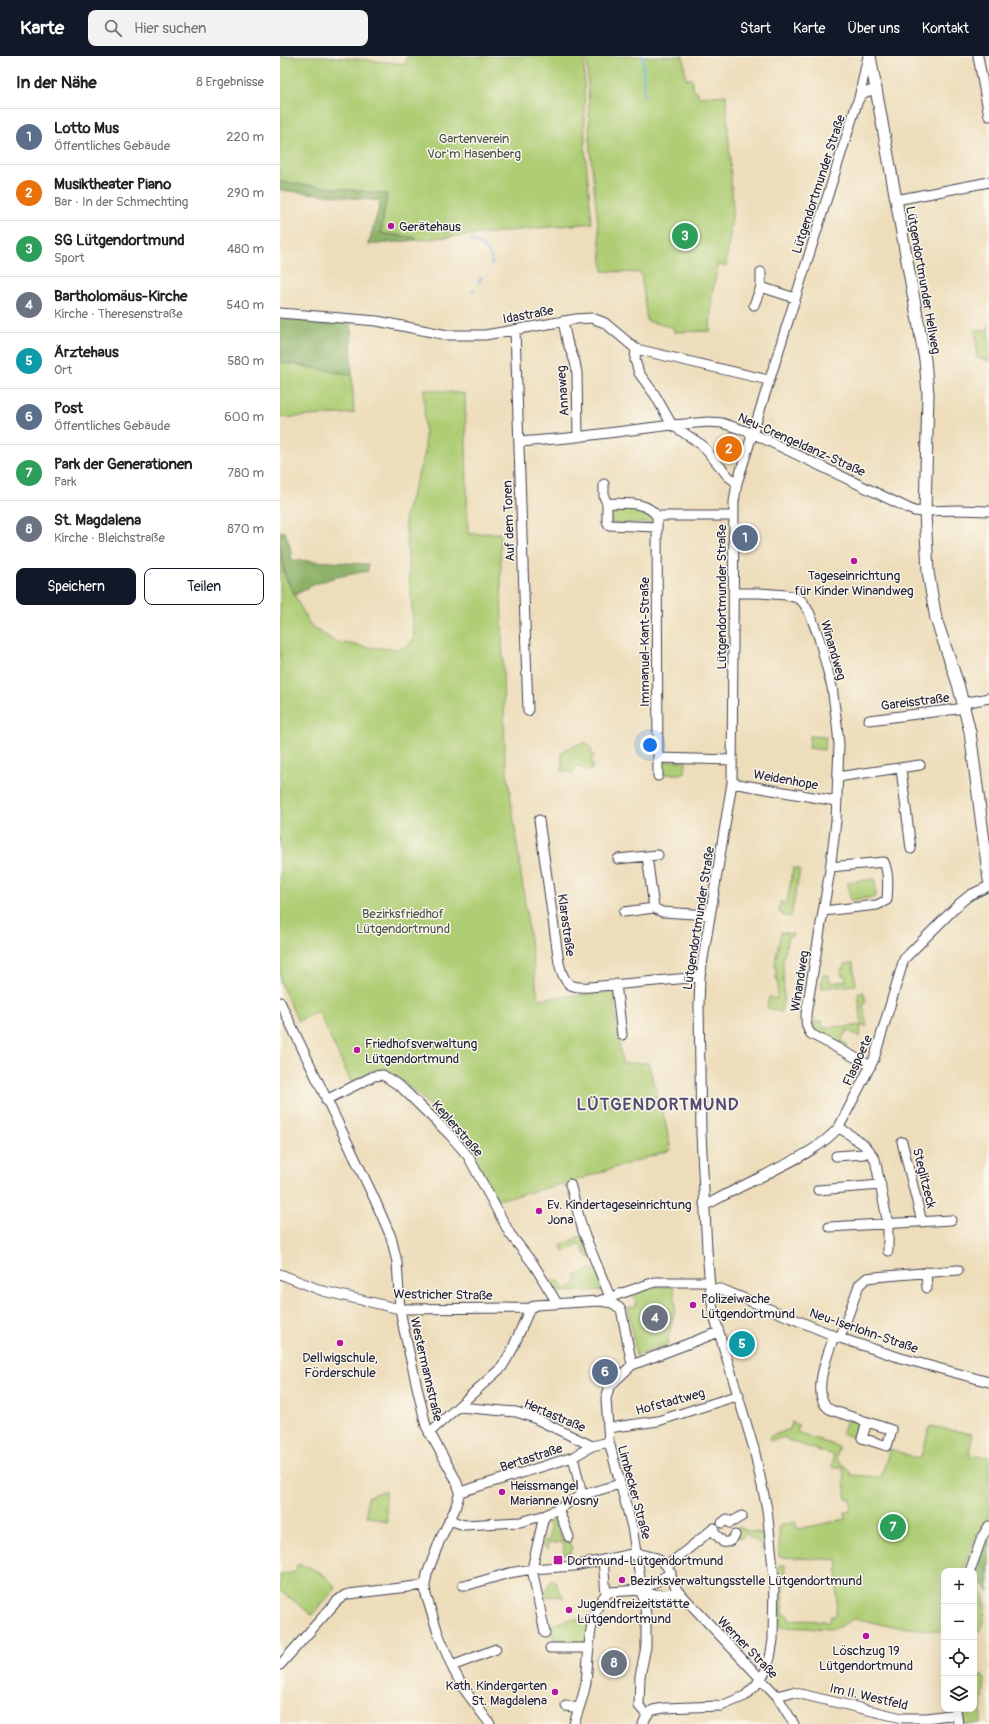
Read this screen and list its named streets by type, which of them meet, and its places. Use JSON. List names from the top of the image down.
{
  "streets": {
    "main road": ["Lütgendortmunder Hellweg"],
    "street": [
      "Lütgendortmunder Straße",
      "Idastraße",
      "Annaweg",
      "Neu-Crengeldanz-Straße",
      "Auf dem Toren",
      "Immanuel-Kant-Straße",
      "Winandweg",
      "Gareisstraße",
      "Weidenhope",
      "Klarastraße",
      "Flaspoete",
      "Keplerstraße",
      "Steglitzeck",
      "Westricher Straße",
      "Neu-Iserlohn-Straße",
      "Westermannstraße",
      "Hofstadtweg",
      "Hertastraße",
      "Bertastraße",
      "Limbecker Straße",
      "Werner Straße",
      "Im II. Westfeld"
    ]
  },
  "crossings": [
    ["Lütgendortmunder Straße", "Lütgendortmunder Hellweg"],
    ["Lütgendortmunder Straße", "Idastraße"],
    ["Lütgendortmunder Straße", "Neu-Crengeldanz-Straße"],
    ["Lütgendortmunder Straße", "Winandweg"],
    ["Lütgendortmunder Straße", "Weidenhope"],
    ["Lütgendortmunder Straße", "Klarastraße"],
    ["Lütgendortmunder Straße", "Flaspoete"],
    ["Lütgendortmunder Straße", "Westricher Straße"],
    ["Lütgendortmunder Straße", "Neu-Iserlohn-Straße"],
    ["Lütgendortmunder Straße", "Hofstadtweg"],
    ["Lütgendortmunder Straße", "Limbecker Straße"],
    ["Lütgendortmunder Straße", "Werner Straße"],
    ["Lütgendortmunder Hellweg", "Neu-Crengeldanz-Straße"],
    ["Lütgendortmunder Hellweg", "Gareisstraße"],
    ["Idastraße", "Annaweg"],
    ["Idastraße", "Auf dem Toren"],
    ["Annaweg", "Neu-Crengeldanz-Straße"],
    ["Neu-Crengeldanz-Straße", "Auf dem Toren"],
    ["Winandweg", "Weidenhope"],
    ["Winandweg", "Flaspoete"],
    ["Keplerstraße", "Westricher Straße"],
    ["Keplerstraße", "Westermannstraße"],
    ["Westricher Straße", "Neu-Iserlohn-Straße"],
    ["Westricher Straße", "Westermannstraße"],
    ["Westermannstraße", "Bertastraße"],
    ["Hofstadtweg", "Limbecker Straße"],
    ["Hertastraße", "Bertastraße"],
    ["Bertastraße", "Limbecker Straße"],
    ["Werner Straße", "Im II. Westfeld"]
  ],
  "districts": ["LÜTGENDORTMUND"],
  "parks": ["Gartenverein Vor'm Hasenberg", "Bezirksfriedhof Lütgendortmund"],
  "places": {
    "other": [
      "Gerätehaus",
      "Tageseinrichtung für Kinder Winandweg",
      "Friedhofsverwaltung Lütgendortmund",
      "Ev. Kindertageseinrichtung Jona",
      "Polizeiwache Lütgendortmund",
      "Dellwigschule, Förderschule",
      "Heissmangel Marianne Wosny",
      "Bezirksverwaltungsstelle Lütgendortmund",
      "Jugendfreizeitstätte Lütgendortmund",
      "Löschzug 19 Lütgendortmund",
      "Kath. Kindergarten St. Magdalena"
    ],
    "transit": ["Dortmund-Lütgendortmund"]
  },
  "page": {
    "header": "Karte",
    "search": "Hier suchen",
    "nav": [
      "Start",
      "Karte",
      "Über uns",
      "Kontakt"
    ],
    "heading": ["In der Nähe", "8 Ergebnisse"],
    "list": [
      {
        "mark": "1",
        "name": "Lotto Mus",
        "note": "Öffentliches Gebäude",
        "value": "220 m"
      },
      {
        "mark": "2",
        "name": "Musiktheater Piano",
        "note": "Bar · In der Schmechting",
        "value": "290 m"
      },
      {
        "mark": "3",
        "name": "SG Lütgendortmund",
        "note": "Sport",
        "value": "480 m"
      },
      {
        "mark": "4",
        "name": "Bartholomäus-Kirche",
        "note": "Kirche · Theresenstraße",
        "value": "540 m"
      },
      {
        "mark": "5",
        "name": "Ärztehaus",
        "note": "Ort",
        "value": "580 m"
      },
      {
        "mark": "6",
        "name": "Post",
        "note": "Öffentliches Gebäude",
        "value": "600 m"
      },
      {
        "mark": "7",
        "name": "Park der Generationen",
        "note": "Park",
        "value": "780 m"
      },
      {
        "mark": "8",
        "name": "St. Magdalena",
        "note": "Kirche · Bleichstraße",
        "value": "870 m"
      }
    ],
    "pins": [
      "3",
      "2",
      "1",
      "4",
      "5",
      "6",
      "7",
      "8"
    ],
    "buttons": ["Speichern", "Teilen"],
    "map_buttons": ["+", "−"]
  }
}
